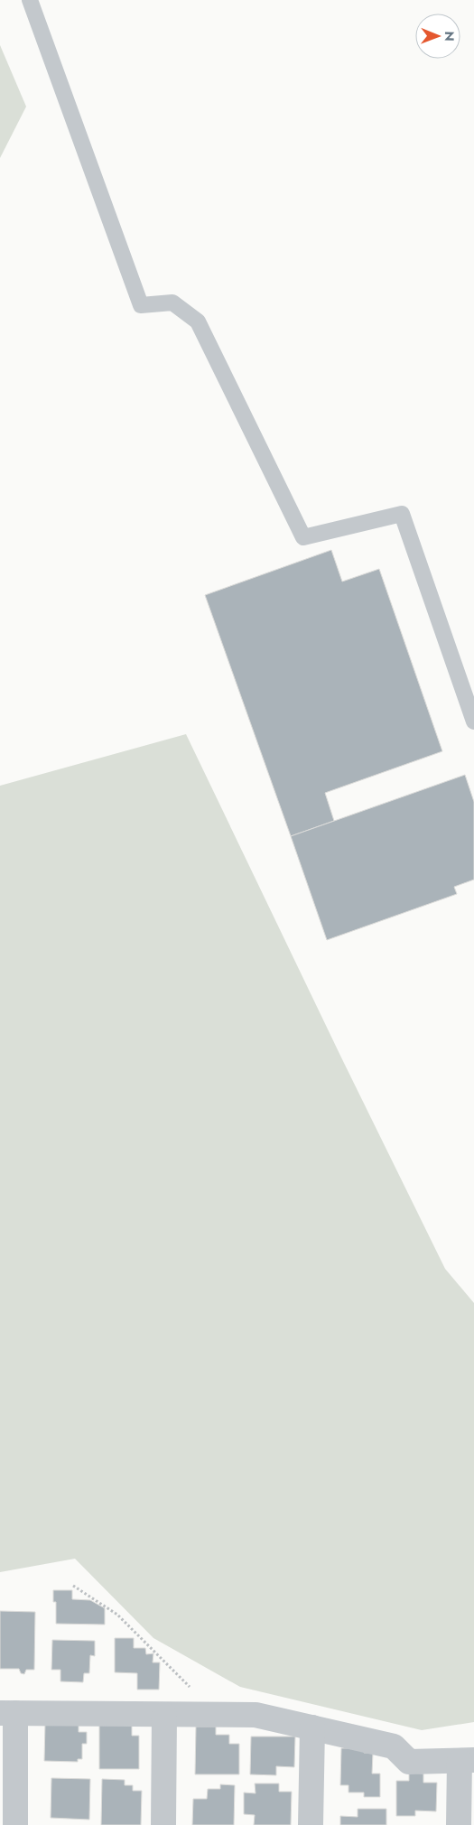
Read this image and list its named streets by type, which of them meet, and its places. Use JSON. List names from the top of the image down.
{
  "north": "right"
}
